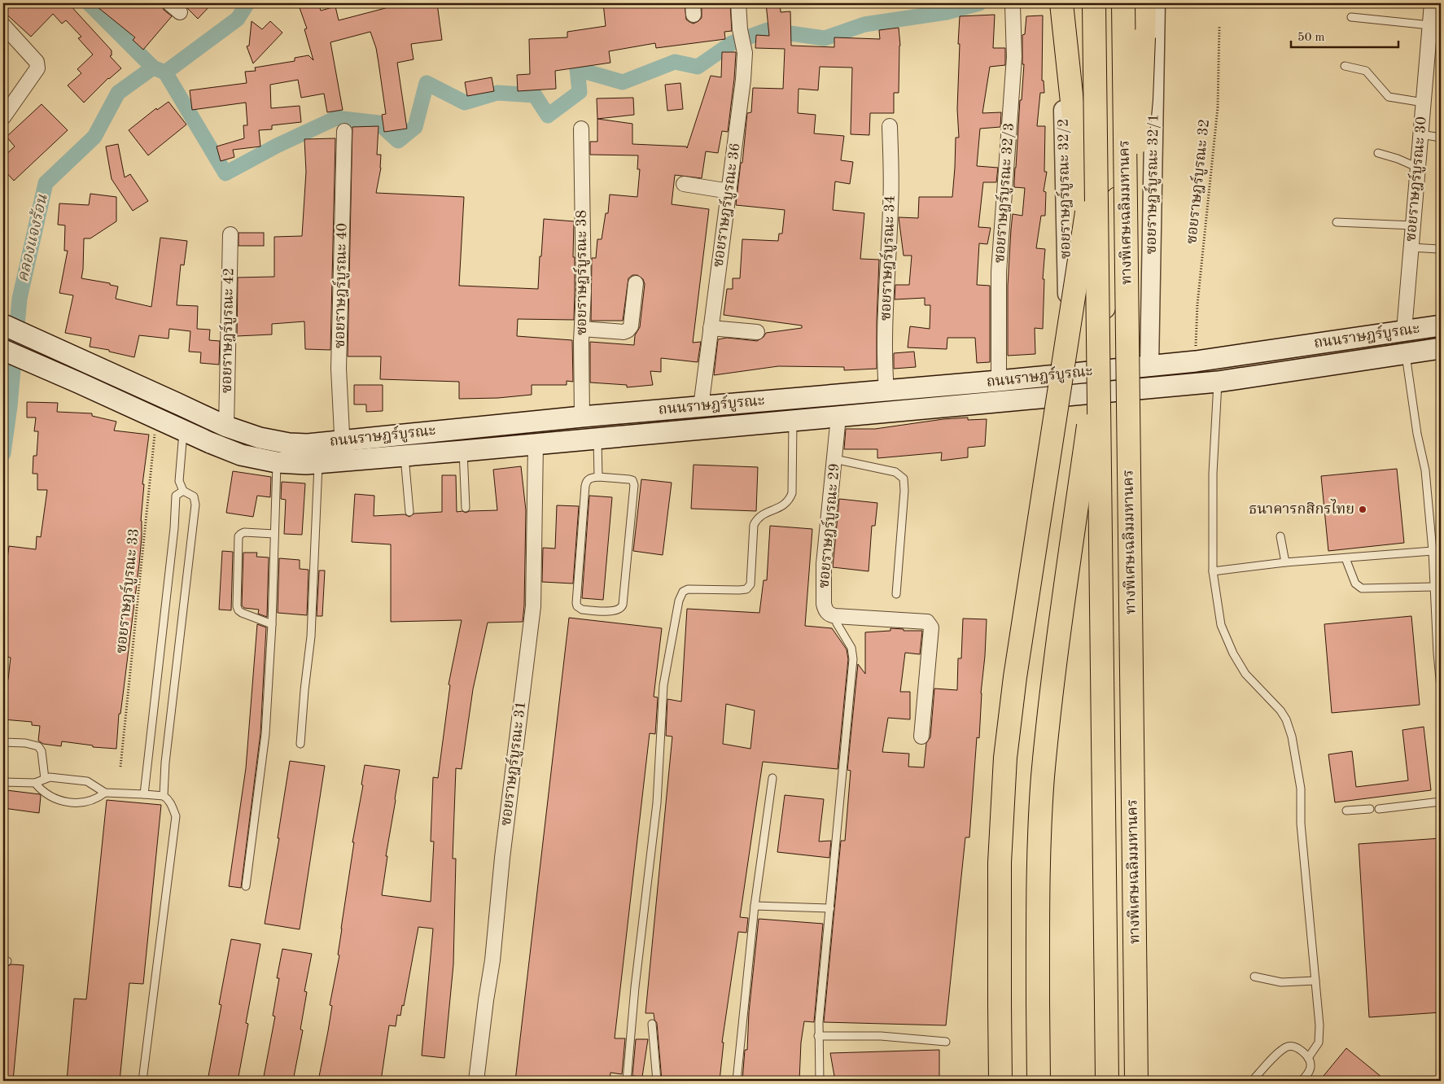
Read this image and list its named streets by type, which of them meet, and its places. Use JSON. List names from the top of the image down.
{
  "streets": {
    "highway": ["ทางพิเศษเฉลิมมหานคร"],
    "main road": ["ถนนราษฎร์บูรณะ"],
    "street": [
      "ซอยราษฎร์บูรณะ 30",
      "ซอยราษฎร์บูรณะ 32/1",
      "ซอยราษฎร์บูรณะ 32/2",
      "ซอยราษฎร์บูรณะ 32/3",
      "ซอยราษฎร์บูรณะ 36",
      "ซอยราษฎร์บูรณะ 34",
      "ซอยราษฎร์บูรณะ 38",
      "ซอยราษฎร์บูรณะ 40",
      "ซอยราษฎร์บูรณะ 42",
      "ซอยราษฎร์บูรณะ 29",
      "ซอยราษฎร์บูรณะ 31"
    ],
    "path": ["ซอยราษฎร์บูรณะ 32", "ซอยราษฎร์บูรณะ 33"]
  },
  "crossings": [
    ["ซอยราษฎร์บูรณะ 30", "ถนนราษฎร์บูรณะ"],
    ["ซอยราษฎร์บูรณะ 32/1", "ถนนราษฎร์บูรณะ"],
    ["ซอยราษฎร์บูรณะ 32/2", "ถนนราษฎร์บูรณะ"],
    ["ซอยราษฎร์บูรณะ 32/3", "ถนนราษฎร์บูรณะ"],
    ["ซอยราษฎร์บูรณะ 36", "ถนนราษฎร์บูรณะ"],
    ["ซอยราษฎร์บูรณะ 34", "ถนนราษฎร์บูรณะ"],
    ["ซอยราษฎร์บูรณะ 38", "ถนนราษฎร์บูรณะ"],
    ["ซอยราษฎร์บูรณะ 40", "ถนนราษฎร์บูรณะ"],
    ["ซอยราษฎร์บูรณะ 42", "ถนนราษฎร์บูรณะ"],
    ["ถนนราษฎร์บูรณะ", "ซอยราษฎร์บูรณะ 29"],
    ["ถนนราษฎร์บูรณะ", "ซอยราษฎร์บูรณะ 33"],
    ["ถนนราษฎร์บูรณะ", "ซอยราษฎร์บูรณะ 31"]
  ],
  "water": ["คลองแจงร้อน"],
  "places": ["ธนาคารกสิกรไทย"],
  "scale_bar": "50 m"
}
